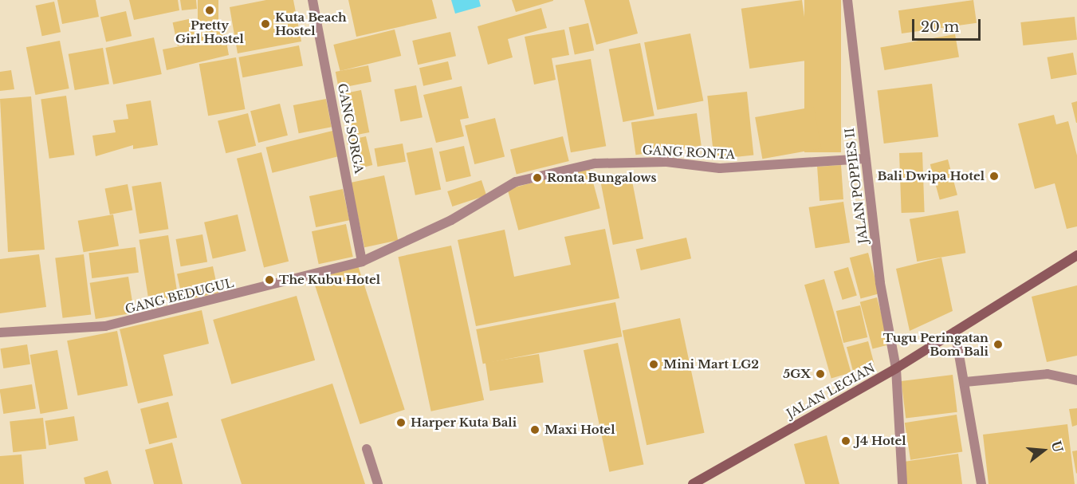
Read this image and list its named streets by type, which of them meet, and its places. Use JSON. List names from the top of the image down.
{
  "streets": {
    "main road": ["JALAN LEGIAN"],
    "street": [
      "GANG SORGA",
      "GANG RONTA",
      "JALAN POPPIES II",
      "GANG BEDUGUL"
    ]
  },
  "crossings": [
    ["GANG SORGA", "GANG RONTA"],
    ["GANG SORGA", "GANG BEDUGUL"],
    ["GANG RONTA", "JALAN POPPIES II"],
    ["GANG RONTA", "GANG BEDUGUL"],
    ["JALAN POPPIES II", "JALAN LEGIAN"]
  ],
  "places": [
    "Pretty Girl Hostel",
    "Kuta Beach Hostel",
    "Bali Dwipa Hotel",
    "Ronta Bungalows",
    "The Kubu Hotel",
    "Tugu Peringatan Bom Bali",
    "Mini Mart LG2",
    "5GX",
    "Harper Kuta Bali",
    "Maxi Hotel",
    "J4 Hotel"
  ],
  "scale_bar": "20 m",
  "north": "right"
}
